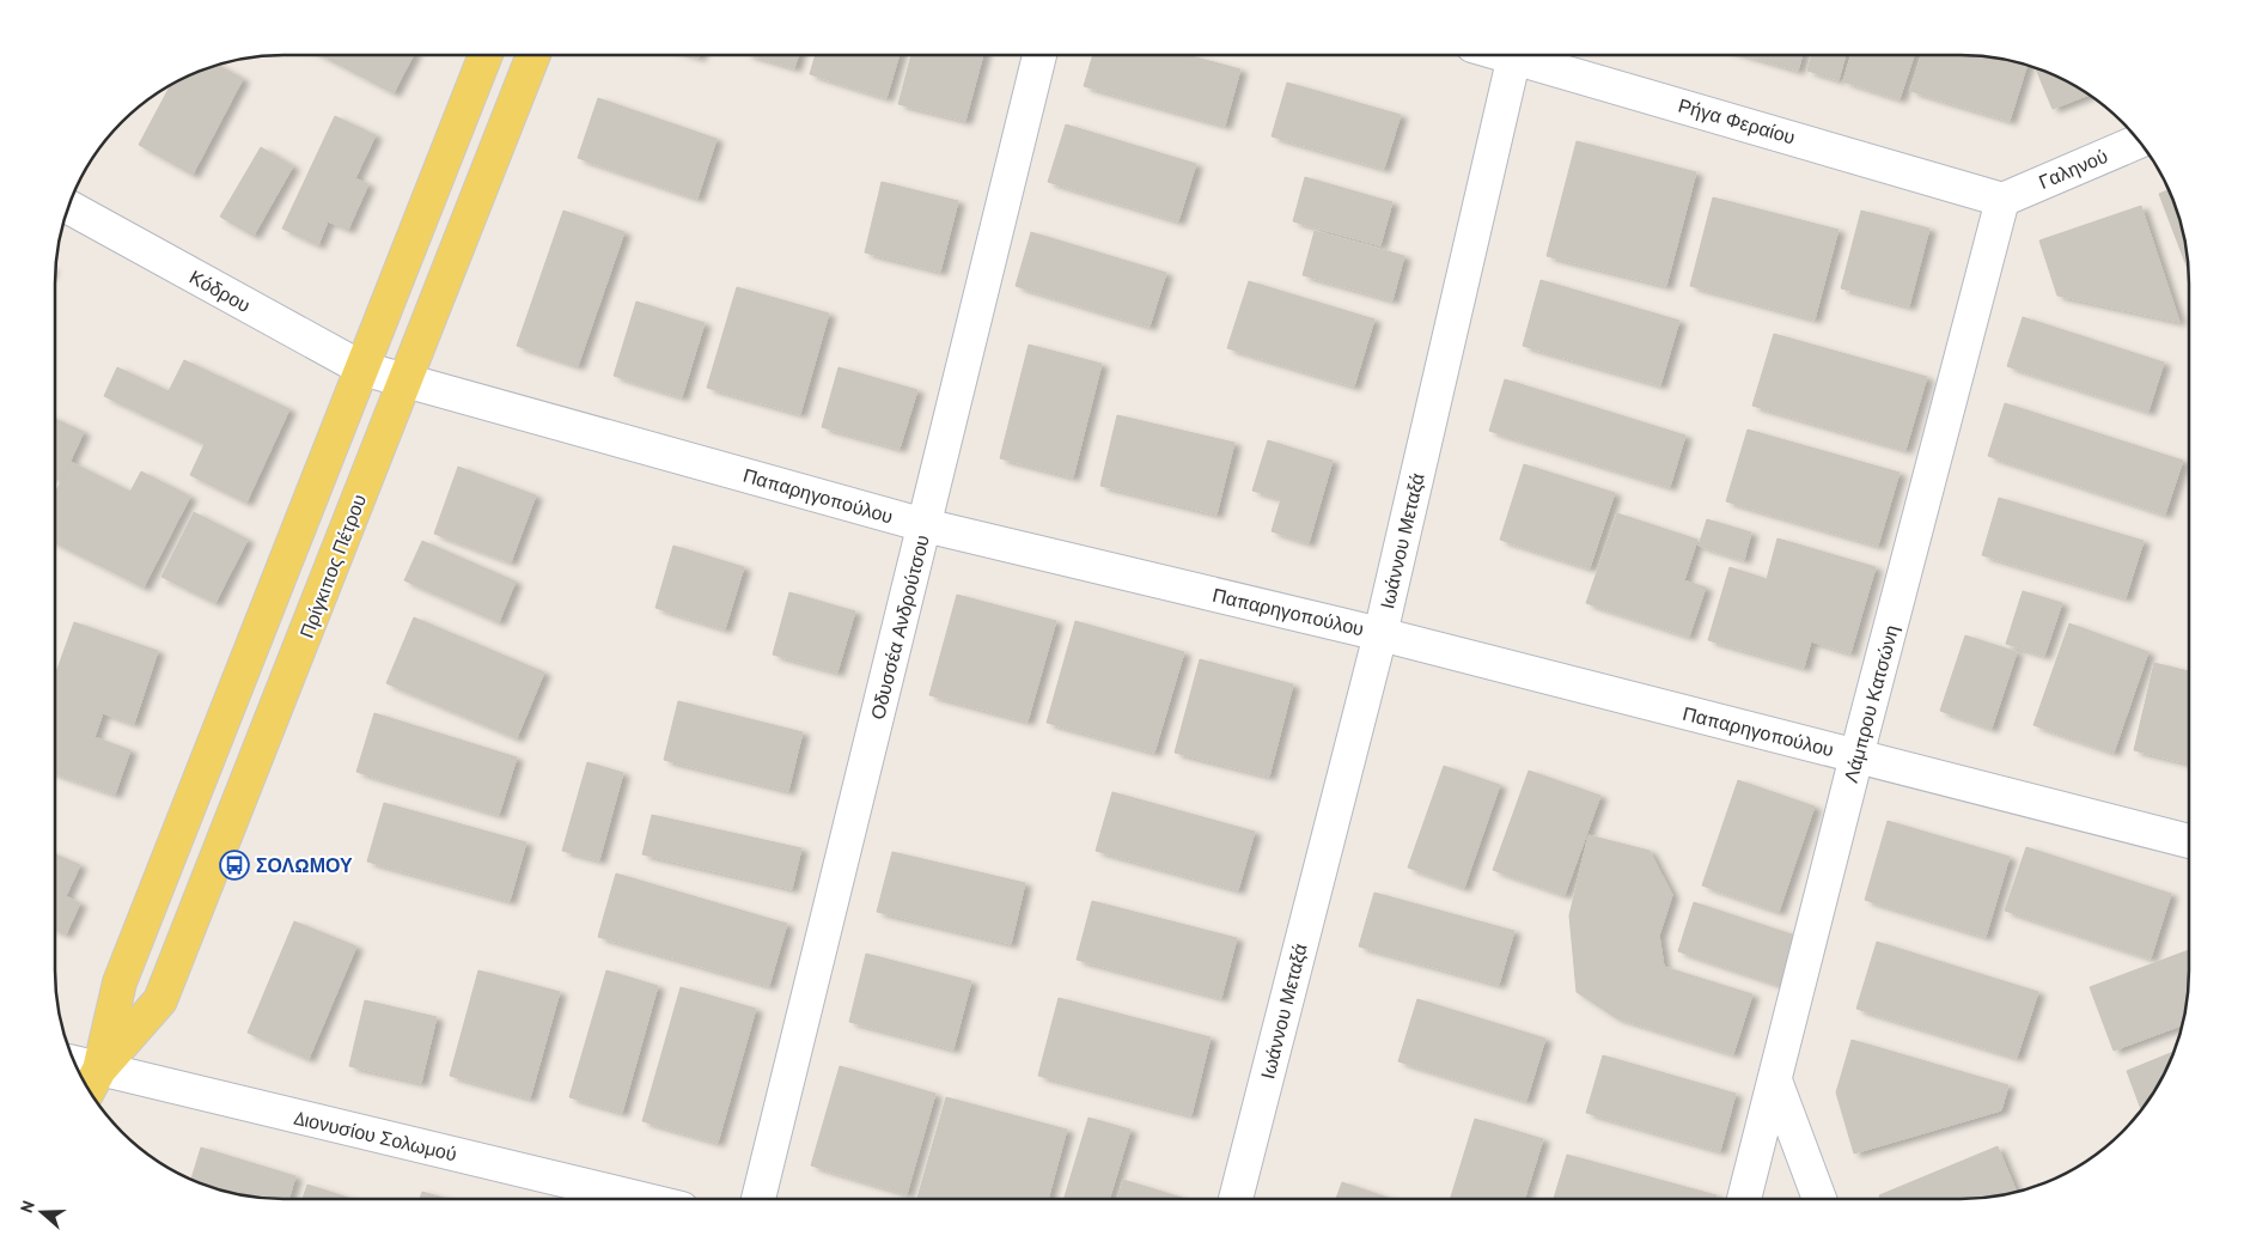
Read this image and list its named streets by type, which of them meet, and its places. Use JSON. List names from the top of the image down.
{
  "streets": {
    "main road": ["Πρίγκιπος Πέτρου"],
    "street": [
      "Ρήγα Φεραίου",
      "Γαληνού",
      "Κόδρου",
      "Παπαρηγοπούλου",
      "Ιωάννου Μεταξά",
      "Οδυσσέα Ανδρούτσου",
      "Λάμπρου Κατσώνη",
      "Διονυσίου Σολωμού"
    ]
  },
  "crossings": [
    ["Ρήγα Φεραίου", "Γαληνού"],
    ["Ρήγα Φεραίου", "Λάμπρου Κατσώνη"],
    ["Γαληνού", "Λάμπρου Κατσώνη"],
    ["Κόδρου", "Παπαρηγοπούλου"],
    ["Κόδρου", "Πρίγκιπος Πέτρου"],
    ["Παπαρηγοπούλου", "Ιωάννου Μεταξά"],
    ["Παπαρηγοπούλου", "Πρίγκιπος Πέτρου"],
    ["Παπαρηγοπούλου", "Οδυσσέα Ανδρούτσου"],
    ["Παπαρηγοπούλου", "Λάμπρου Κατσώνη"],
    ["Πρίγκιπος Πέτρου", "Διονυσίου Σολωμού"]
  ],
  "places": {
    "bus stop": ["ΣΟΛΩΜΟΥ"]
  },
  "north": "left"
}
